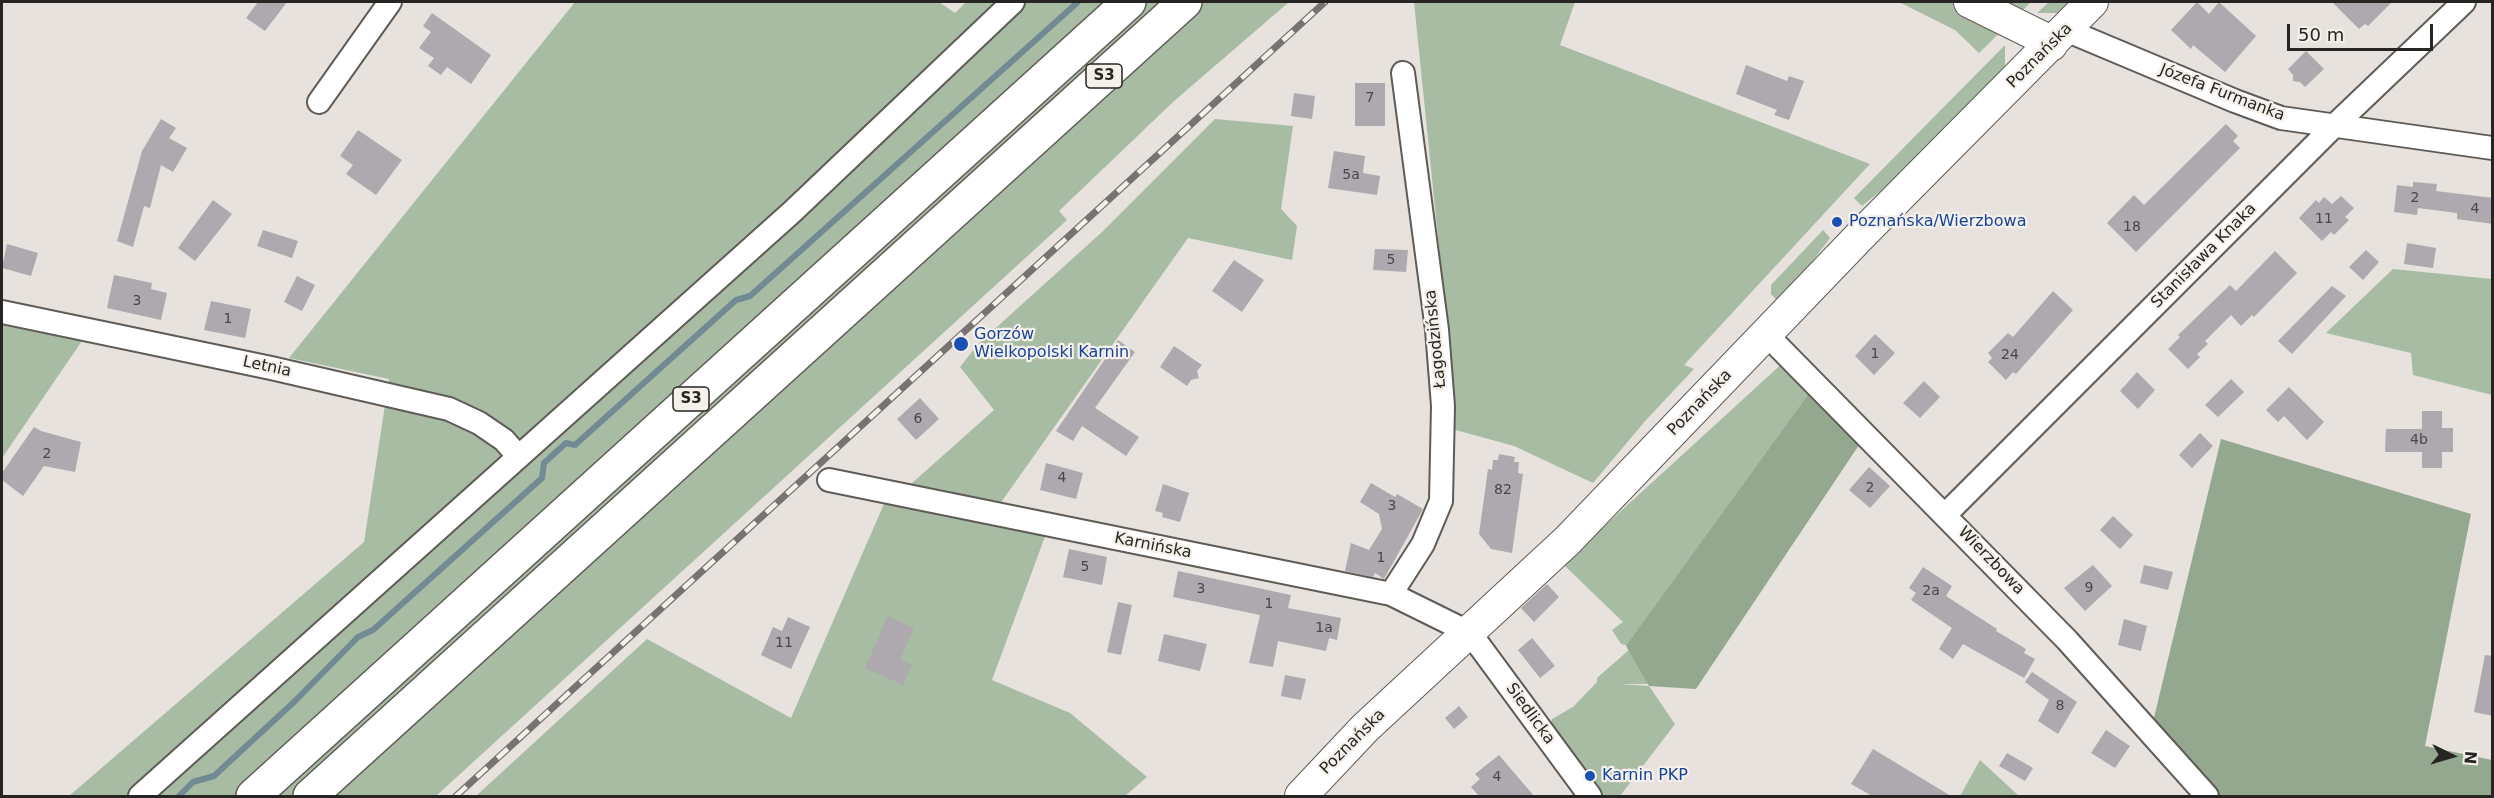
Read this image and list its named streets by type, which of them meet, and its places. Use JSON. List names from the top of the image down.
{
  "streets": {
    "highway": ["S3"],
    "main road": ["Poznańska"],
    "street": [
      "Józefa Furmanka",
      "Stanisława Knaka",
      "Łagodzińska",
      "Letnia",
      "Karnińska",
      "Wierzbowa",
      "Siedlicka"
    ]
  },
  "crossings": [
    ["Poznańska", "Józefa Furmanka"],
    ["Poznańska", "Karnińska"],
    ["Poznańska", "Wierzbowa"],
    ["Poznańska", "Siedlicka"],
    ["Józefa Furmanka", "Stanisława Knaka"],
    ["Stanisława Knaka", "Wierzbowa"],
    ["Łagodzińska", "Karnińska"],
    ["Karnińska", "Siedlicka"]
  ],
  "places": ["Poznańska/Wierzbowa", "Gorzów Wielkopolski Karnin", "Karnin PKP"],
  "house_numbers": [
    "7",
    "5a",
    "2",
    "4",
    "11",
    "18",
    "5",
    "3",
    "1",
    "1",
    "24",
    "6",
    "4b",
    "2",
    "4",
    "2",
    "82",
    "3",
    "1",
    "5",
    "9",
    "3",
    "2a",
    "1",
    "1a",
    "11",
    "8",
    "4"
  ],
  "scale_bar": "50 m",
  "north": "right"
}
